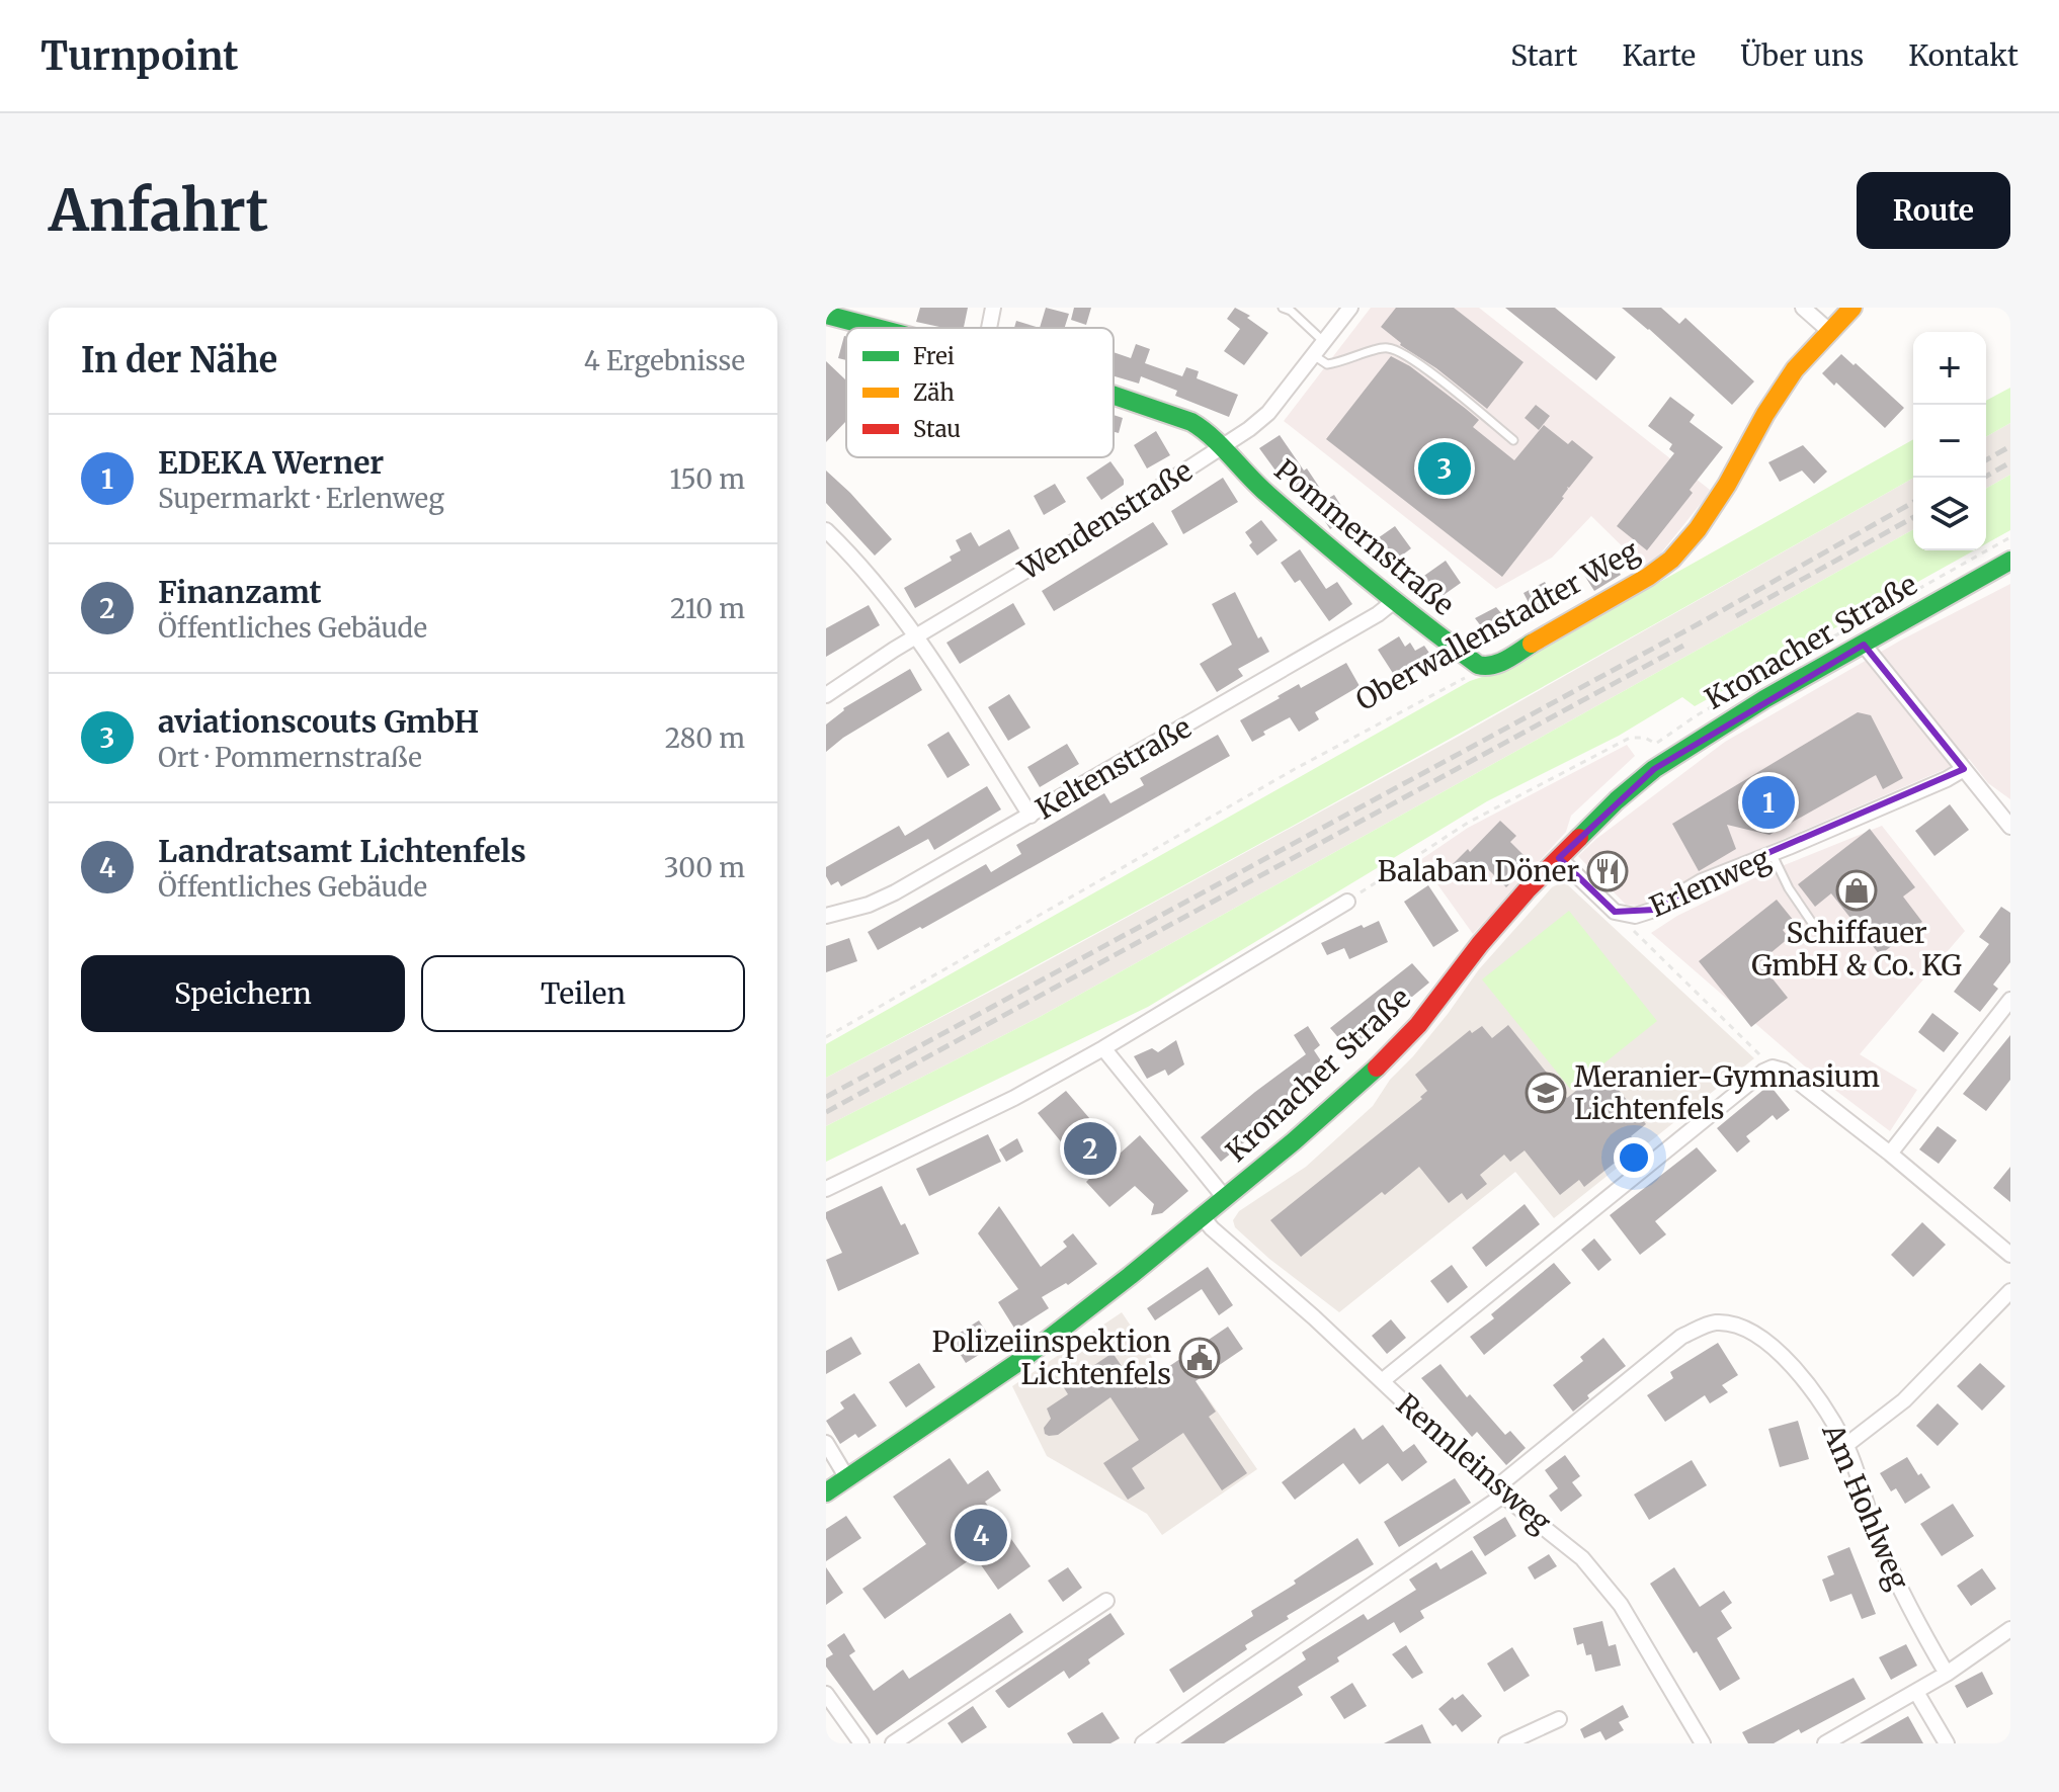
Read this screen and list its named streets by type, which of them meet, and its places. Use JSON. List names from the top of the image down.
{
  "streets": {
    "street": [
      "Wendenstraße",
      "Pommernstraße",
      "Oberwallenstadter Weg",
      "Kronacher Straße",
      "Keltenstraße",
      "Erlenweg",
      "Rennleinsweg",
      "Am Hohlweg"
    ]
  },
  "crossings": [
    ["Wendenstraße", "Pommernstraße"],
    ["Pommernstraße", "Oberwallenstadter Weg"],
    ["Pommernstraße", "Keltenstraße"],
    ["Kronacher Straße", "Erlenweg"],
    ["Kronacher Straße", "Rennleinsweg"],
    ["Rennleinsweg", "Am Hohlweg"]
  ],
  "places": {
    "restaurant": ["Balaban Döner"],
    "shop": ["Schiffauer GmbH & Co. KG"],
    "school or university": ["Meranier-Gymnasium Lichtenfels"],
    "public building": ["Polizeiinspektion Lichtenfels"]
  },
  "legend": ["Frei", "Zäh", "Stau"],
  "page": {
    "header": "Turnpoint",
    "nav": [
      "Start",
      "Karte",
      "Über uns",
      "Kontakt"
    ],
    "buttons": [
      "Route",
      ["Speichern", "Teilen"]
    ],
    "title": "Anfahrt",
    "heading": ["In der Nähe", "4 Ergebnisse"],
    "map_buttons": ["+", "−"],
    "list": [
      {
        "mark": "1",
        "name": "EDEKA Werner",
        "note": "Supermarkt · Erlenweg",
        "value": "150 m"
      },
      {
        "mark": "2",
        "name": "Finanzamt",
        "note": "Öffentliches Gebäude",
        "value": "210 m"
      },
      {
        "mark": "3",
        "name": "aviationscouts GmbH",
        "note": "Ort · Pommernstraße",
        "value": "280 m"
      },
      {
        "mark": "4",
        "name": "Landratsamt Lichtenfels",
        "note": "Öffentliches Gebäude",
        "value": "300 m"
      }
    ],
    "pins": [
      "3",
      "1",
      "2",
      "4"
    ]
  }
}
